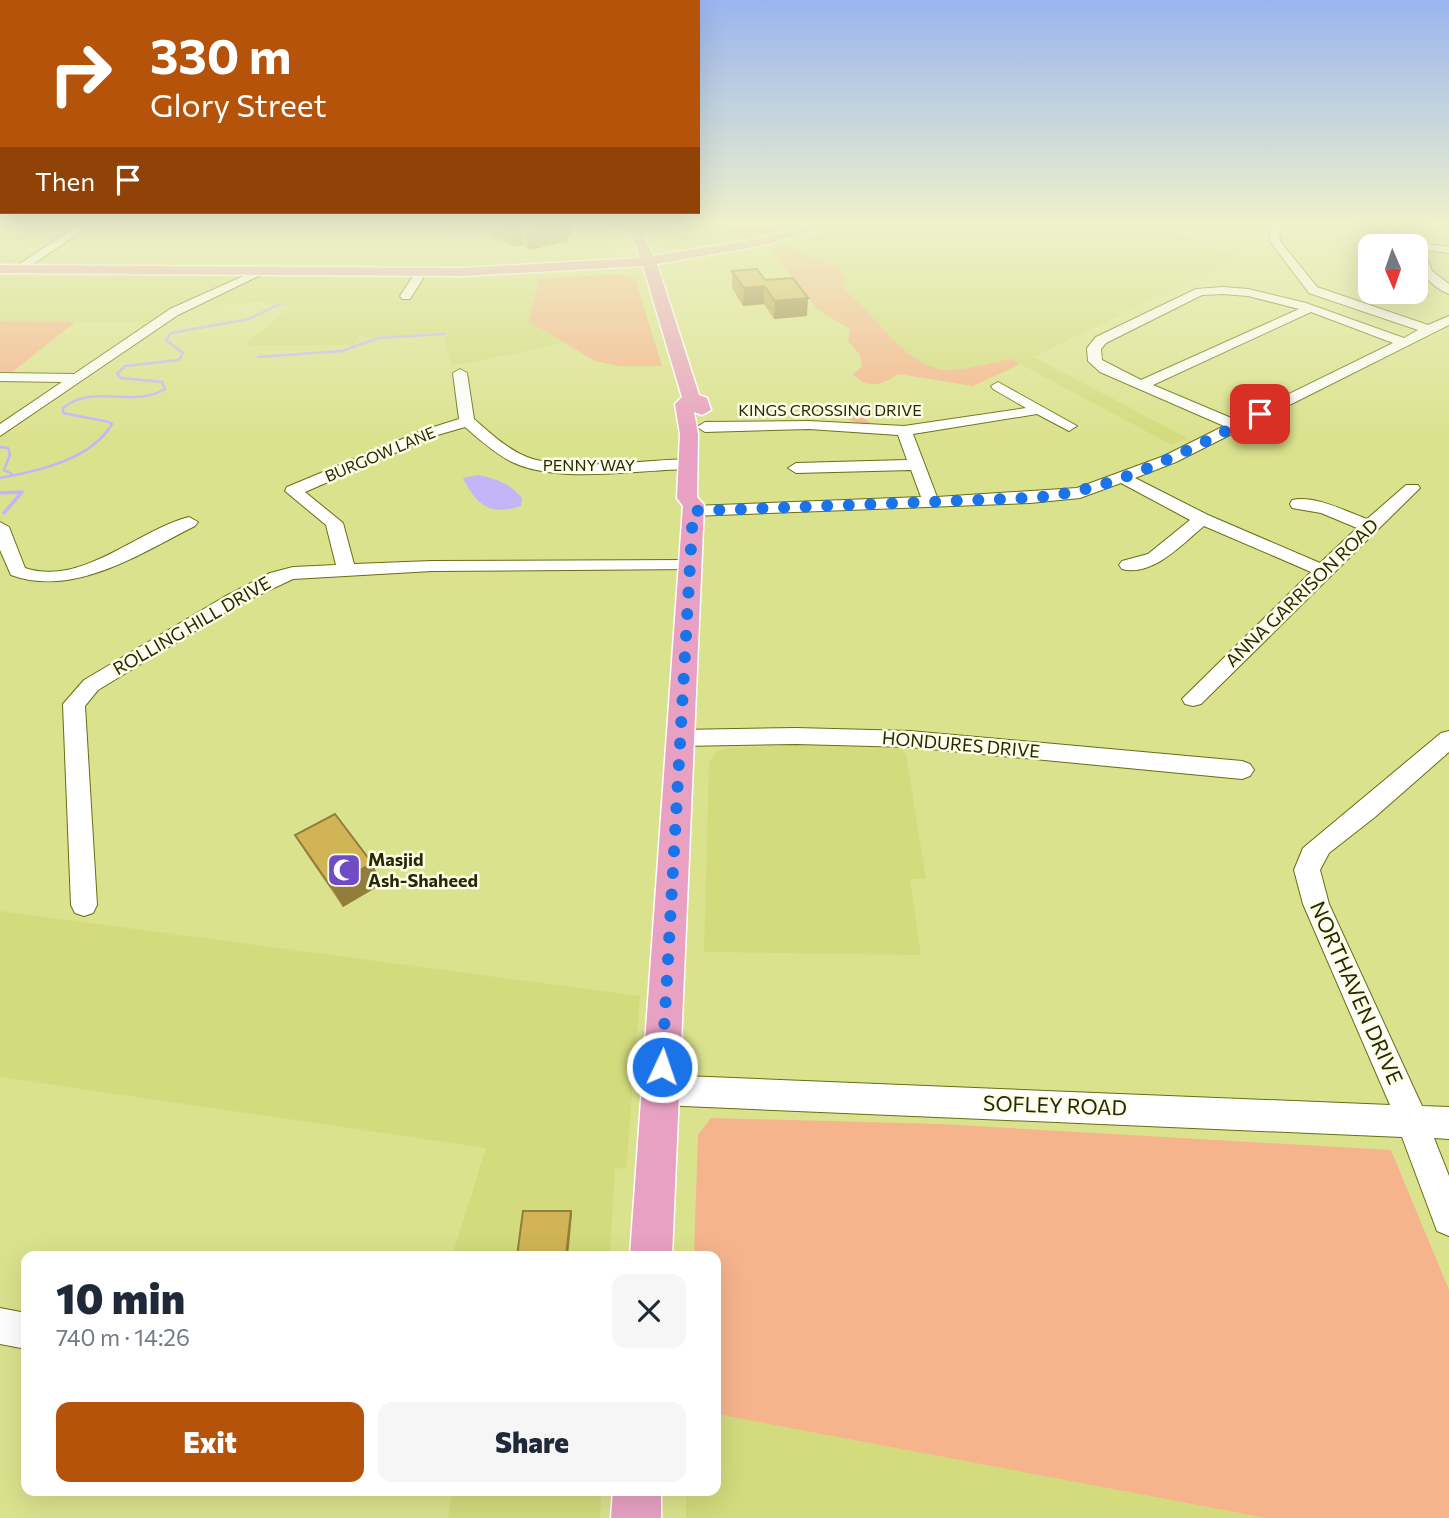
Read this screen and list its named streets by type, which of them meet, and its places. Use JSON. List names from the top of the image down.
{
  "streets": {
    "street": [
      "KINGS CROSSING DRIVE",
      "BURGOW LANE",
      "PENNY WAY",
      "ANNA GARRISON ROAD",
      "ROLLING HILL DRIVE",
      "HONDURES DRIVE",
      "NORTHAVEN DRIVE",
      "SOFLEY ROAD"
    ]
  },
  "crossings": [
    ["BURGOW LANE", "PENNY WAY"],
    ["BURGOW LANE", "ROLLING HILL DRIVE"],
    ["NORTHAVEN DRIVE", "SOFLEY ROAD"]
  ],
  "places": {
    "mosque": ["Masjid Ash-Shaheed"]
  },
  "north": "bottom",
  "page": {
    "turn": ["330 m", "Glory Street"],
    "then": "Then",
    "heading": ["10 min", "740 m · 14:26"],
    "buttons": ["Exit", "Share"]
  }
}
